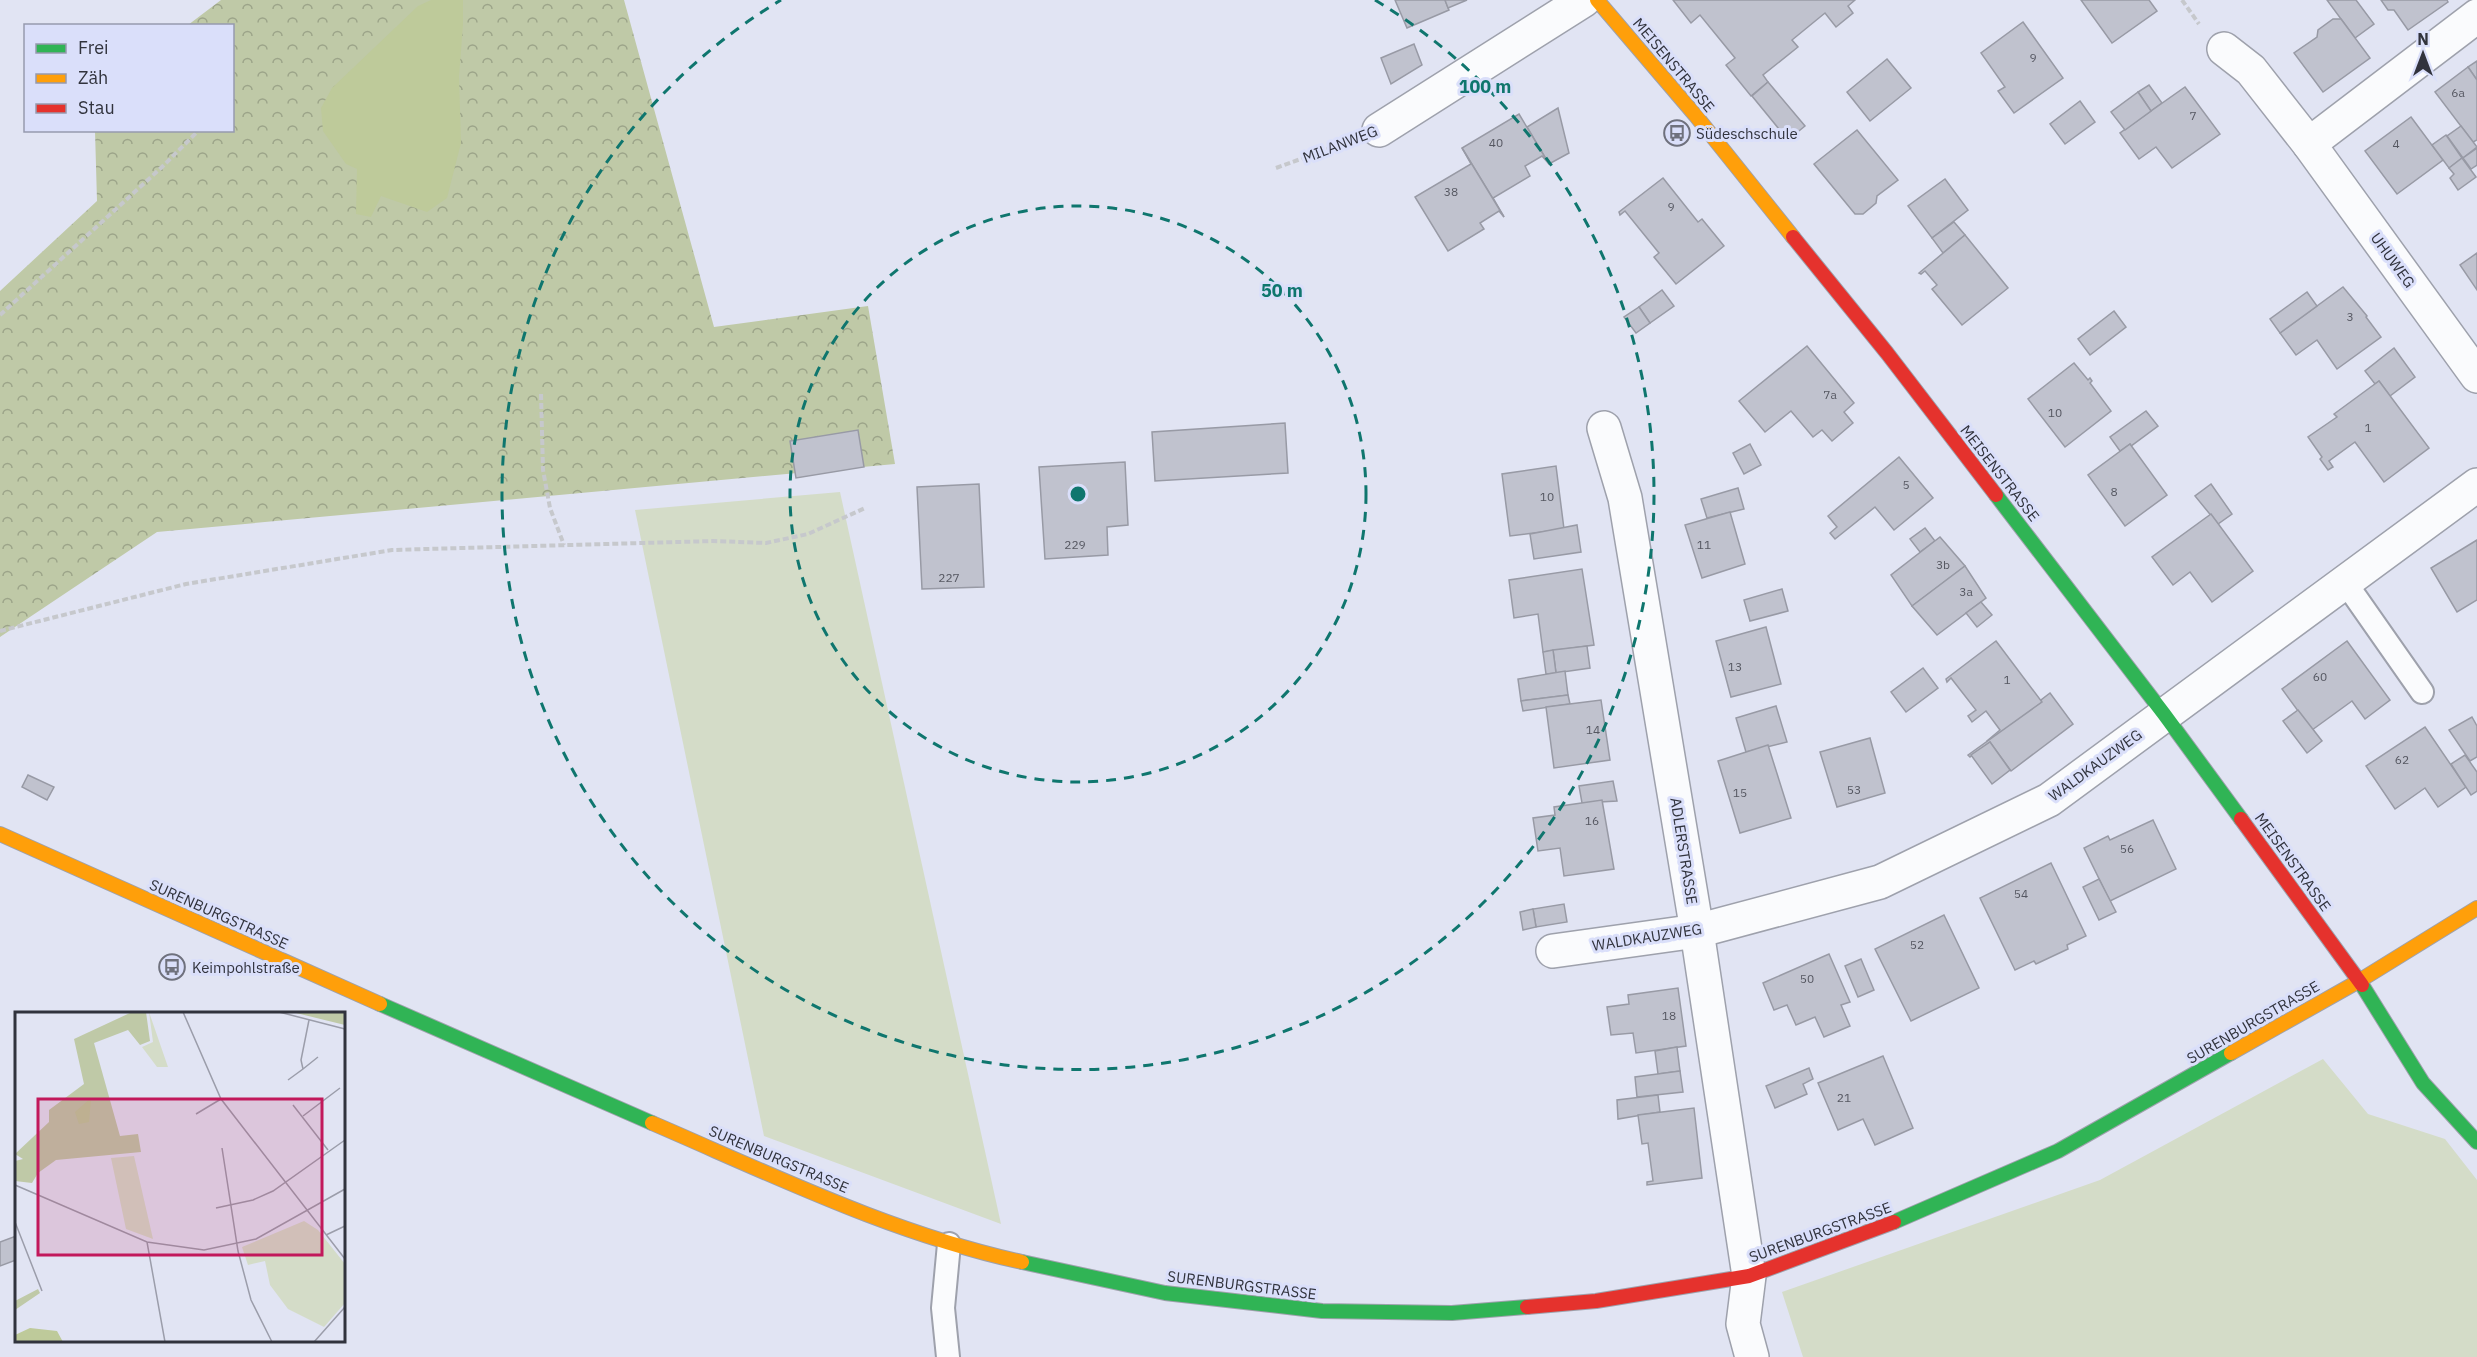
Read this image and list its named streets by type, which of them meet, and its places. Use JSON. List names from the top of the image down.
{
  "streets": {
    "street": [
      "MEISENSTRASSE",
      "MILANWEG",
      "UHUWEG",
      "WALDKAUZWEG",
      "ADLERSTRASSE",
      "SURENBURGSTRASSE"
    ]
  },
  "crossings": [
    ["MEISENSTRASSE", "WALDKAUZWEG"],
    ["MEISENSTRASSE", "SURENBURGSTRASSE"],
    ["WALDKAUZWEG", "ADLERSTRASSE"],
    ["ADLERSTRASSE", "SURENBURGSTRASSE"]
  ],
  "places": {
    "bus stop": ["Südeschschule", "Keimpohlstraße"]
  },
  "house_numbers": [
    "9",
    "6a",
    "7",
    "40",
    "4",
    "38",
    "9",
    "3",
    "7a",
    "10",
    "1",
    "5",
    "8",
    "10",
    "229",
    "11",
    "3b",
    "227",
    "3a",
    "13",
    "60",
    "1",
    "14",
    "62",
    "53",
    "15",
    "16",
    "56",
    "54",
    "52",
    "50",
    "18",
    "21"
  ],
  "legend": ["Frei", "Zäh", "Stau"],
  "north": "top",
  "rings": ["100 m", "50 m"]
}
